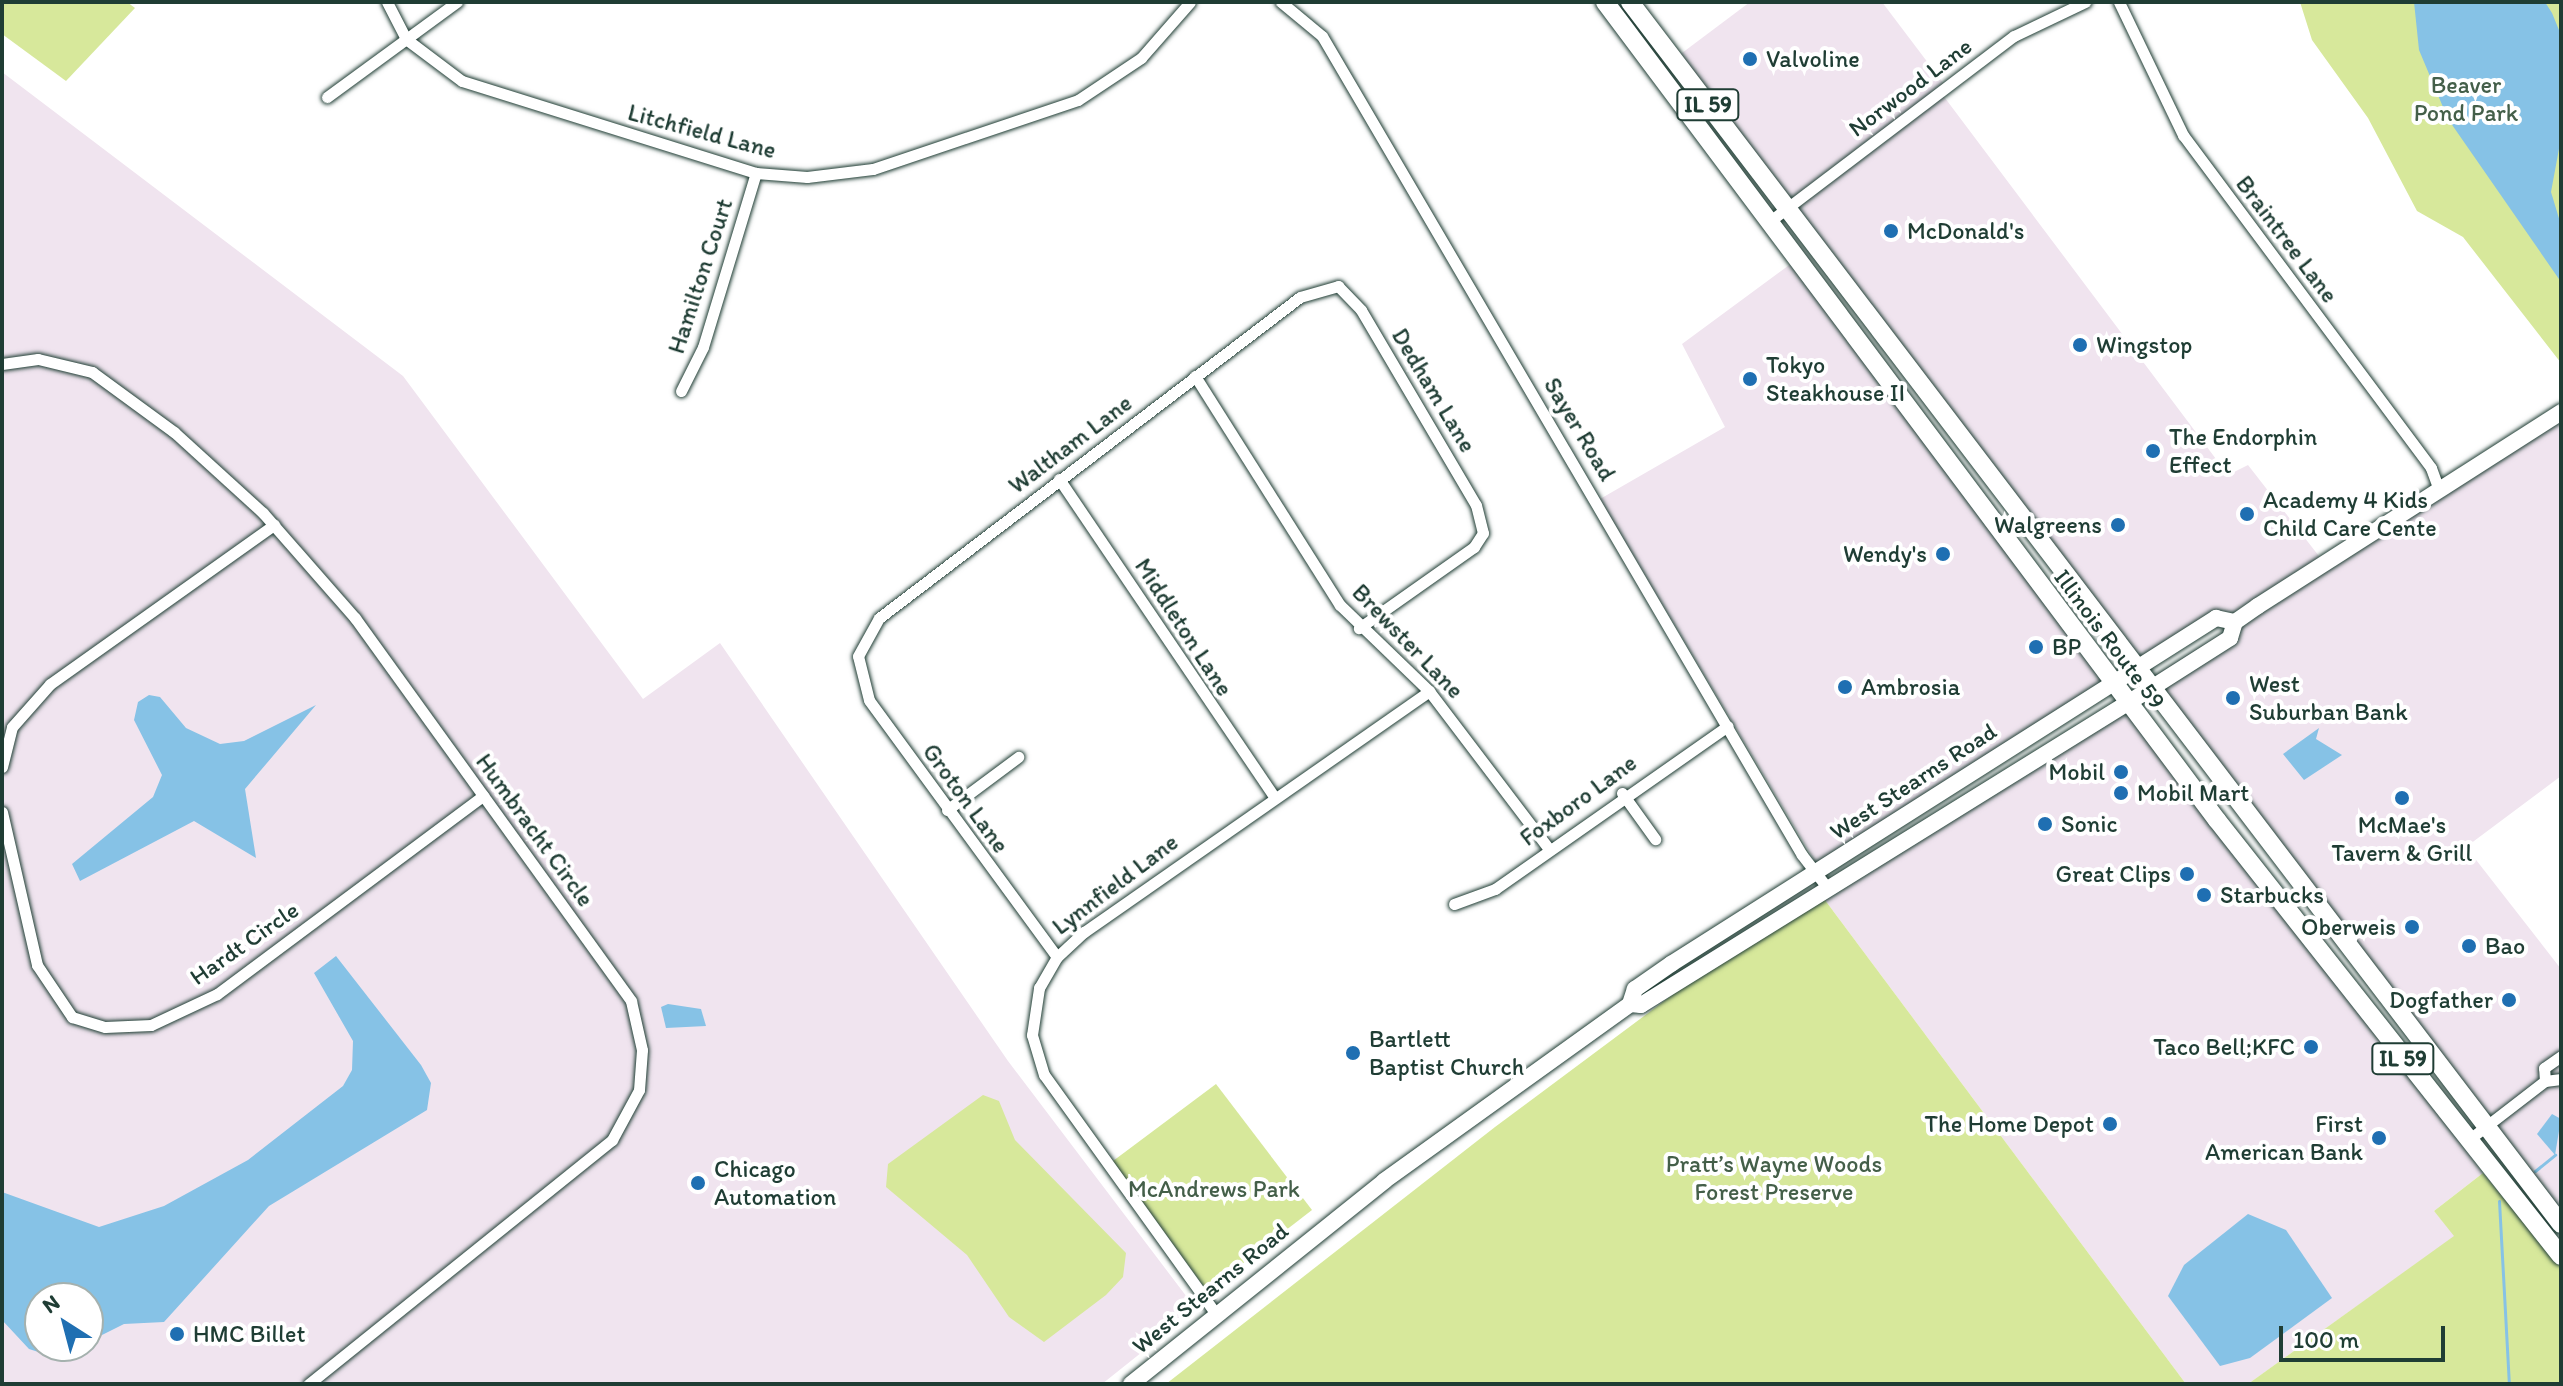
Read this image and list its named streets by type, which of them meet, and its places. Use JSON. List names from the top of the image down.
{
  "streets": {
    "main road": ["IL 59", "Illinois Route 59", "West Stearns Road"],
    "street": [
      "Norwood Lane",
      "Litchfield Lane",
      "Braintree Lane",
      "Hamilton Court",
      "Dedham Lane",
      "Sayer Road",
      "Waltham Lane",
      "Middleton Lane",
      "Brewster Lane",
      "Groton Lane",
      "Foxboro Lane",
      "Humbracht Circle",
      "Lynnfield Lane",
      "Hardt Circle"
    ]
  },
  "crossings": [
    ["Norwood Lane", "Illinois Route 59"],
    ["Litchfield Lane", "Hamilton Court"],
    ["Braintree Lane", "West Stearns Road"],
    ["Dedham Lane", "Waltham Lane"],
    ["Dedham Lane", "Brewster Lane"],
    ["Sayer Road", "West Stearns Road"],
    ["Sayer Road", "Foxboro Lane"],
    ["Waltham Lane", "Middleton Lane"],
    ["Waltham Lane", "Brewster Lane"],
    ["Waltham Lane", "Groton Lane"],
    ["Middleton Lane", "Lynnfield Lane"],
    ["Illinois Route 59", "West Stearns Road"],
    ["Brewster Lane", "Foxboro Lane"],
    ["Brewster Lane", "Lynnfield Lane"],
    ["West Stearns Road", "Lynnfield Lane"],
    ["Groton Lane", "Lynnfield Lane"],
    ["Humbracht Circle", "Hardt Circle"]
  ],
  "parks": ["Beaver Pond Park", "Pratt’s Wayne Woods Forest Preserve", "McAndrews Park"],
  "places": [
    "Valvoline",
    "McDonald's",
    "Wingstop",
    "Tokyo Steakhouse II",
    "The Endorphin Effect",
    "Academy 4 Kids Child Care Cente",
    "Walgreens",
    "Wendy's",
    "BP",
    "Ambrosia",
    "West Suburban Bank",
    "Mobil",
    "Mobil Mart",
    "McMae's Tavern & Grill",
    "Sonic",
    "Great Clips",
    "Starbucks",
    "Oberweis",
    "Bao",
    "Dogfather",
    "Taco Bell;KFC",
    "Bartlett Baptist Church",
    "The Home Depot",
    "First American Bank",
    "Chicago Automation",
    "HMC Billet"
  ],
  "scale_bar": "100 m",
  "north": "top left"
}
